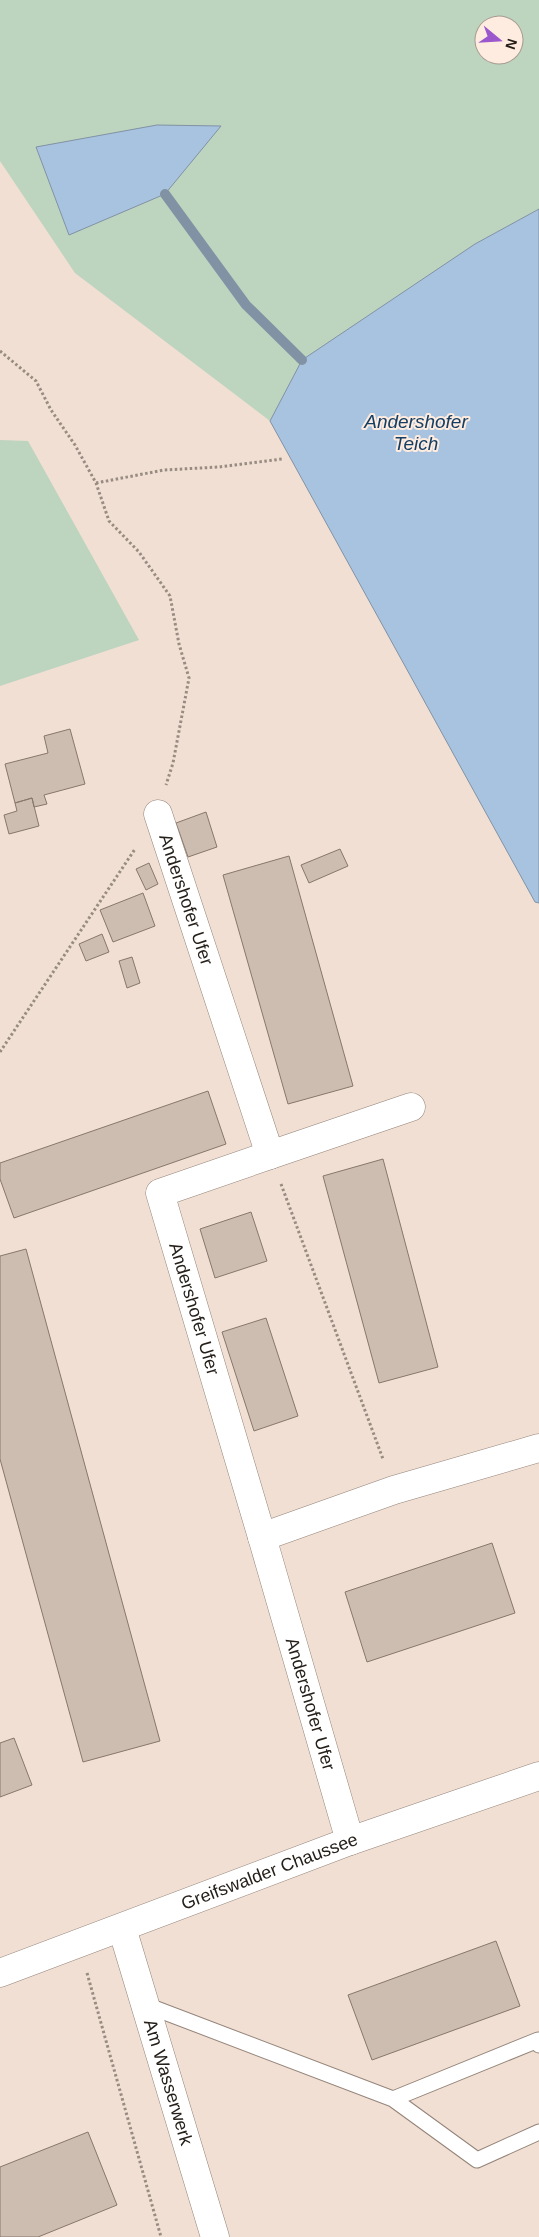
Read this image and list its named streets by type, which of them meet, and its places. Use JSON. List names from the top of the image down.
{
  "streets": {
    "street": ["Andershofer Ufer", "Greifswalder Chaussee", "Am Wasserwerk"]
  },
  "crossings": [
    ["Andershofer Ufer", "Greifswalder Chaussee"],
    ["Greifswalder Chaussee", "Am Wasserwerk"]
  ],
  "water": ["Andershofer Teich"],
  "north": "right"
}
